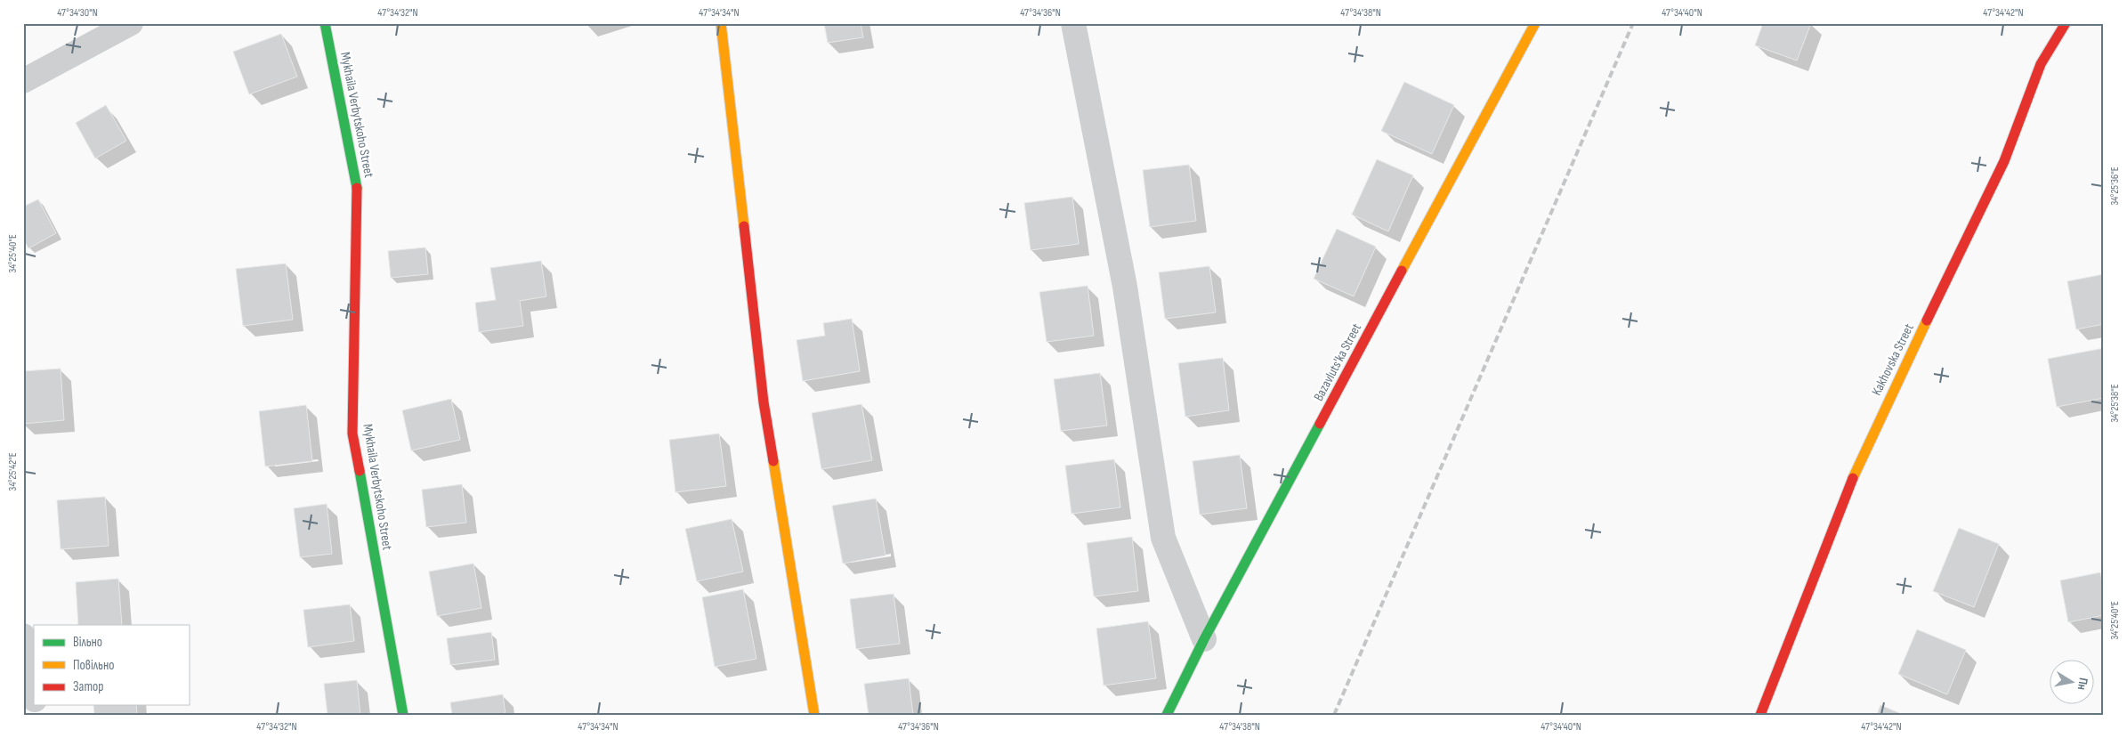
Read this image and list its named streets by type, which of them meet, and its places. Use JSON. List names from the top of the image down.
{
  "streets": {
    "street": ["Mykhaila Verbytskoho Street", "Kakhovska Street", "Bazavluts'ka Street"]
  },
  "legend": ["Вільно", "Повільно", "Затор"],
  "north": "right",
  "coordinates": [
    "47°34'30\"N",
    "47°34'32\"N",
    "47°34'34\"N",
    "47°34'36\"N",
    "47°34'38\"N",
    "47°34'40\"N",
    "47°34'42\"N",
    "34°25'36\"E",
    "34°25'40\"E",
    "34°25'38\"E",
    "34°25'42\"E"
  ]
}
